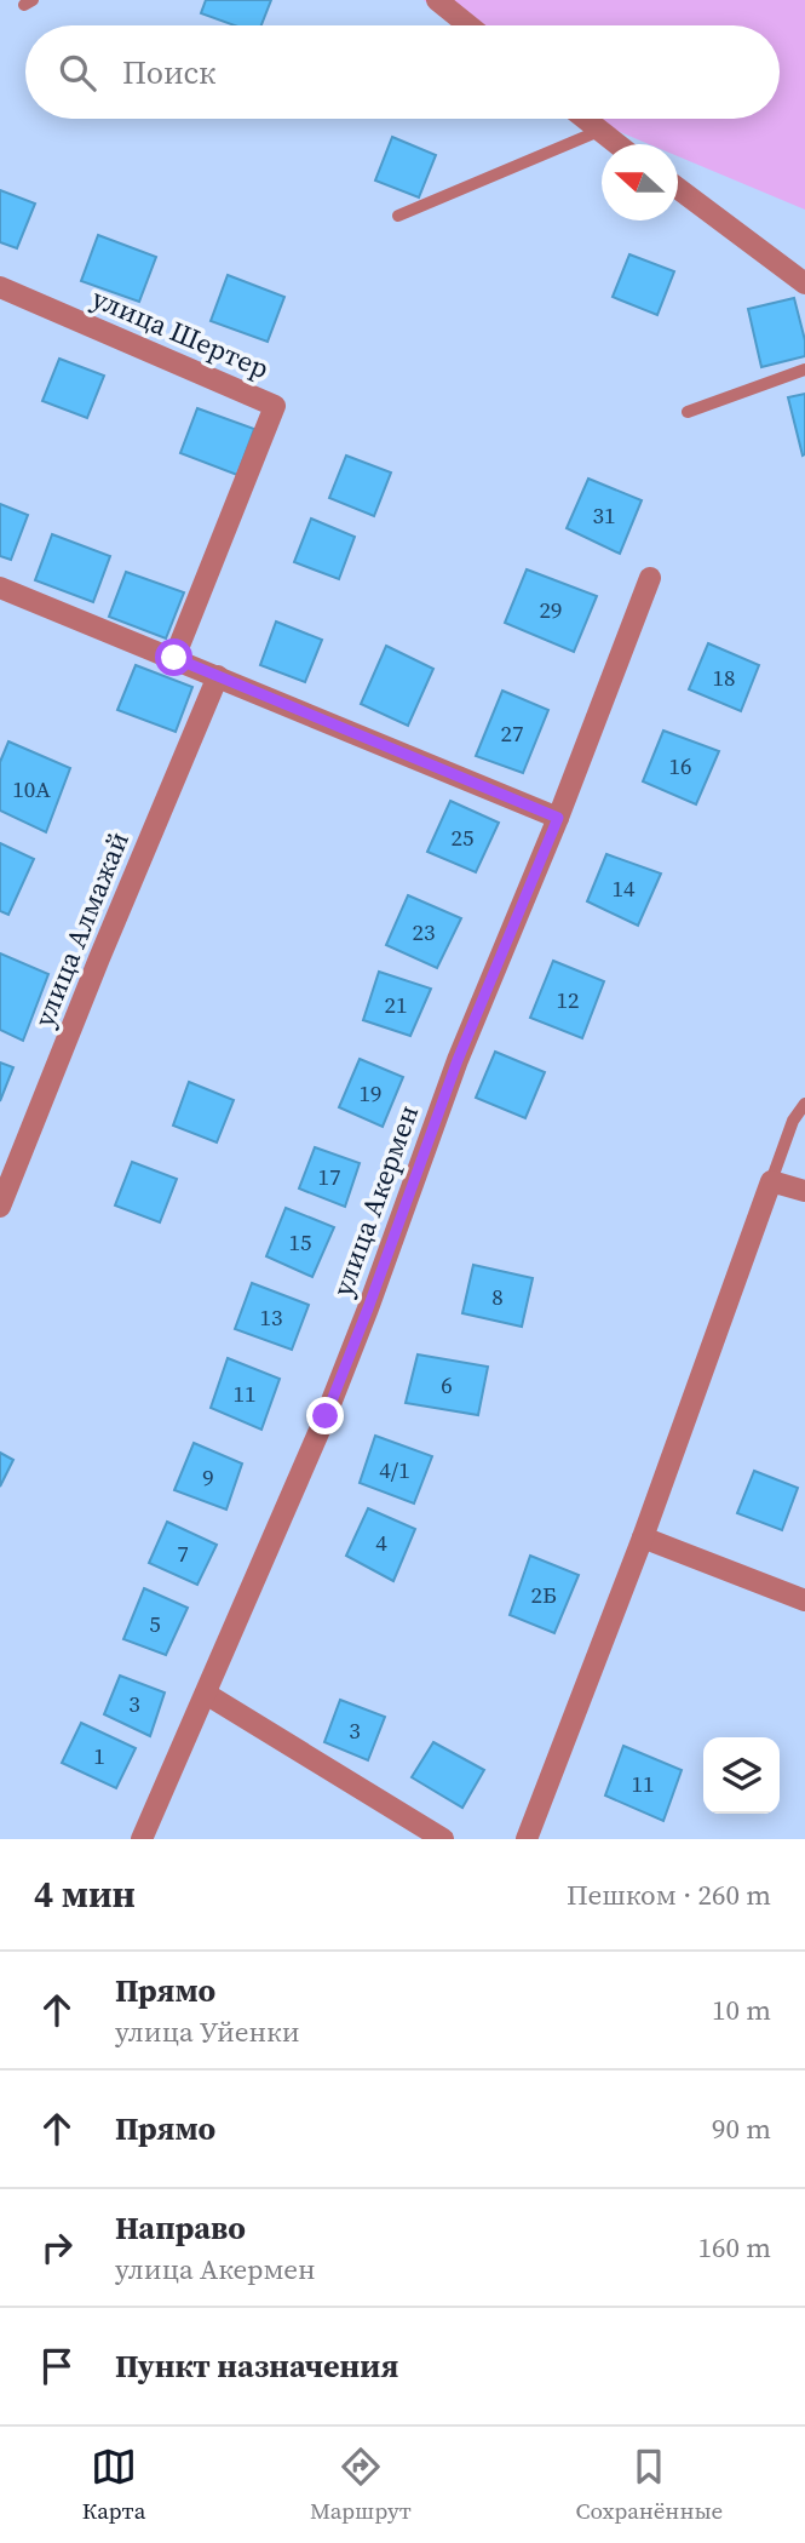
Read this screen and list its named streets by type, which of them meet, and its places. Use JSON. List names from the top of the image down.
{
  "streets": {
    "street": ["улица Шертер", "улица Алмажай", "улица Акермен"]
  },
  "house_numbers": [
    "31",
    "29",
    "18",
    "27",
    "16",
    "10А",
    "25",
    "14",
    "23",
    "12",
    "21",
    "19",
    "17",
    "15",
    "8",
    "13",
    "6",
    "11",
    "4/1",
    "9",
    "4",
    "7",
    "2Б",
    "5",
    "3",
    "3",
    "1",
    "11"
  ],
  "north": "left",
  "page": {
    "search": "Поиск",
    "heading": ["4 мин", "Пешком · 260 m"],
    "list": [
      ["Прямо", "улица Уйенки", "10 m"],
      ["Прямо", "90 m"],
      ["Направо", "улица Акермен", "160 m"],
      "Пункт назначения"
    ],
    "nav": ["Карта", "Маршрут", "Сохранённые"]
  }
}
